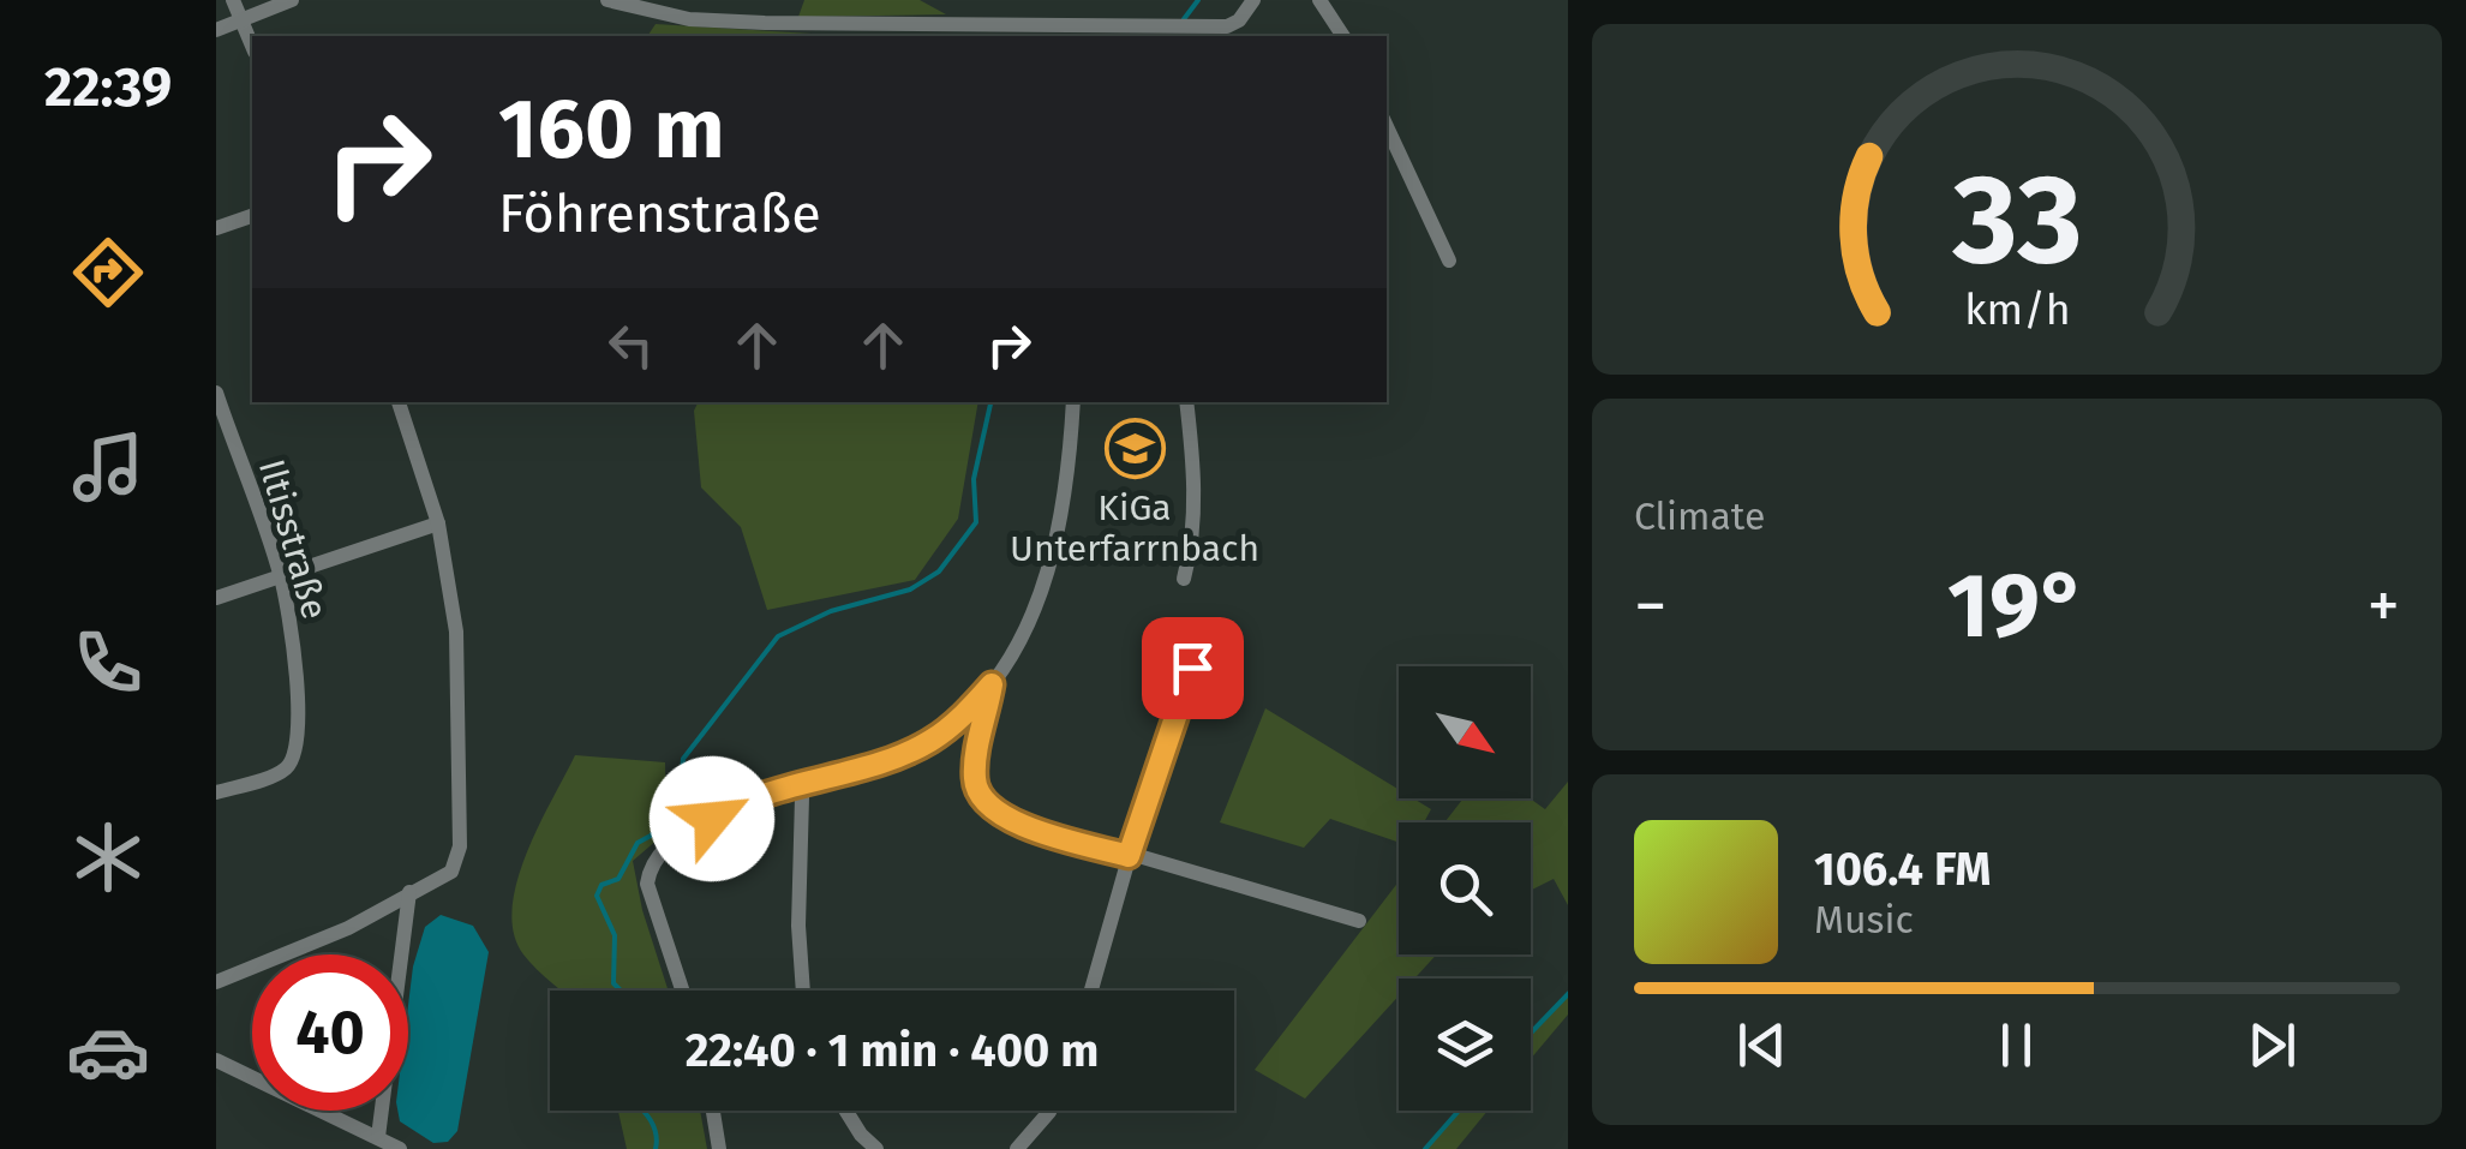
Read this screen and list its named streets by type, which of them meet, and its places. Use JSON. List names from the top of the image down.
{
  "streets": {
    "street": ["Iltisstraße"]
  },
  "places": {
    "school or university": ["KiGa Unterfarrnbach"]
  },
  "north": "bottom right",
  "page": {
    "tabs": "22:39",
    "turn": ["160 m", "Föhrenstraße"],
    "tile": "Climate",
    "heat": ["−", "19°", "+"],
    "song": ["106.4 FM", "Music"],
    "limit": "40",
    "trip": "22:40 · 1 min · 400 m",
    "gauge": ["33", "km/h"]
  }
}
